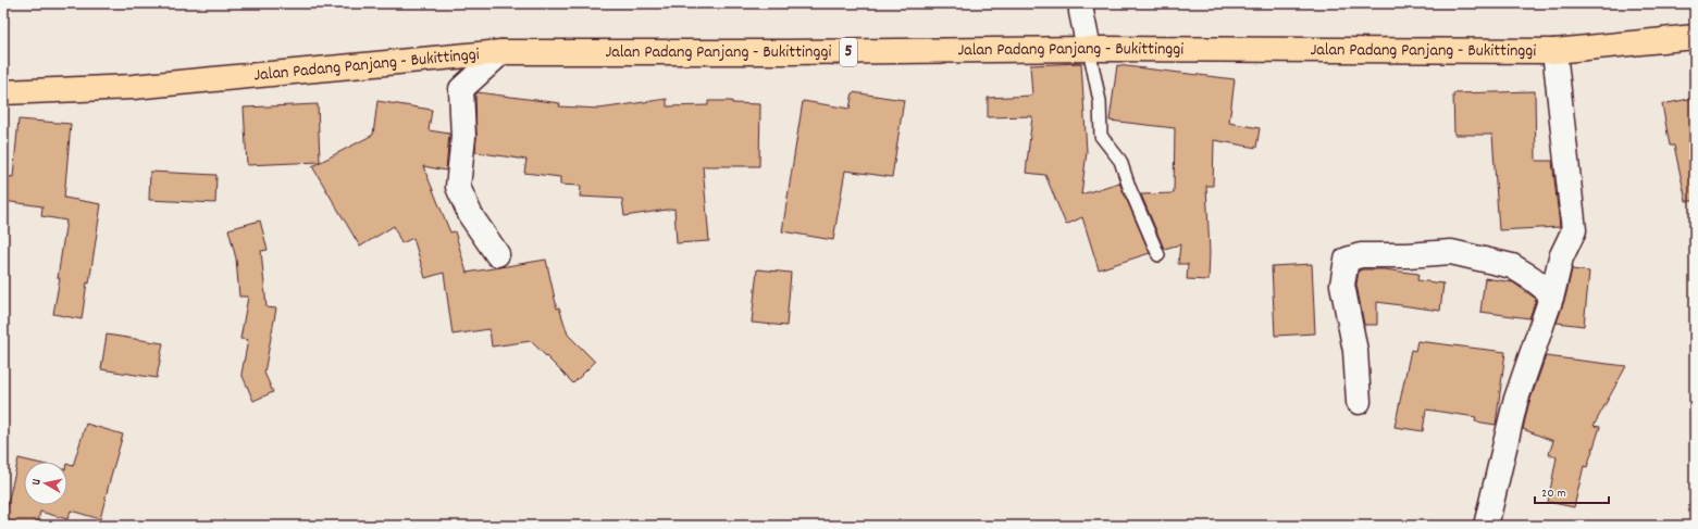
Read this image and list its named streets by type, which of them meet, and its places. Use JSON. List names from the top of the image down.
{
  "streets": {
    "highway": ["Jalan Padang Panjang - Bukittinggi", "5"]
  },
  "scale_bar": "20 m",
  "north": "left"
}
